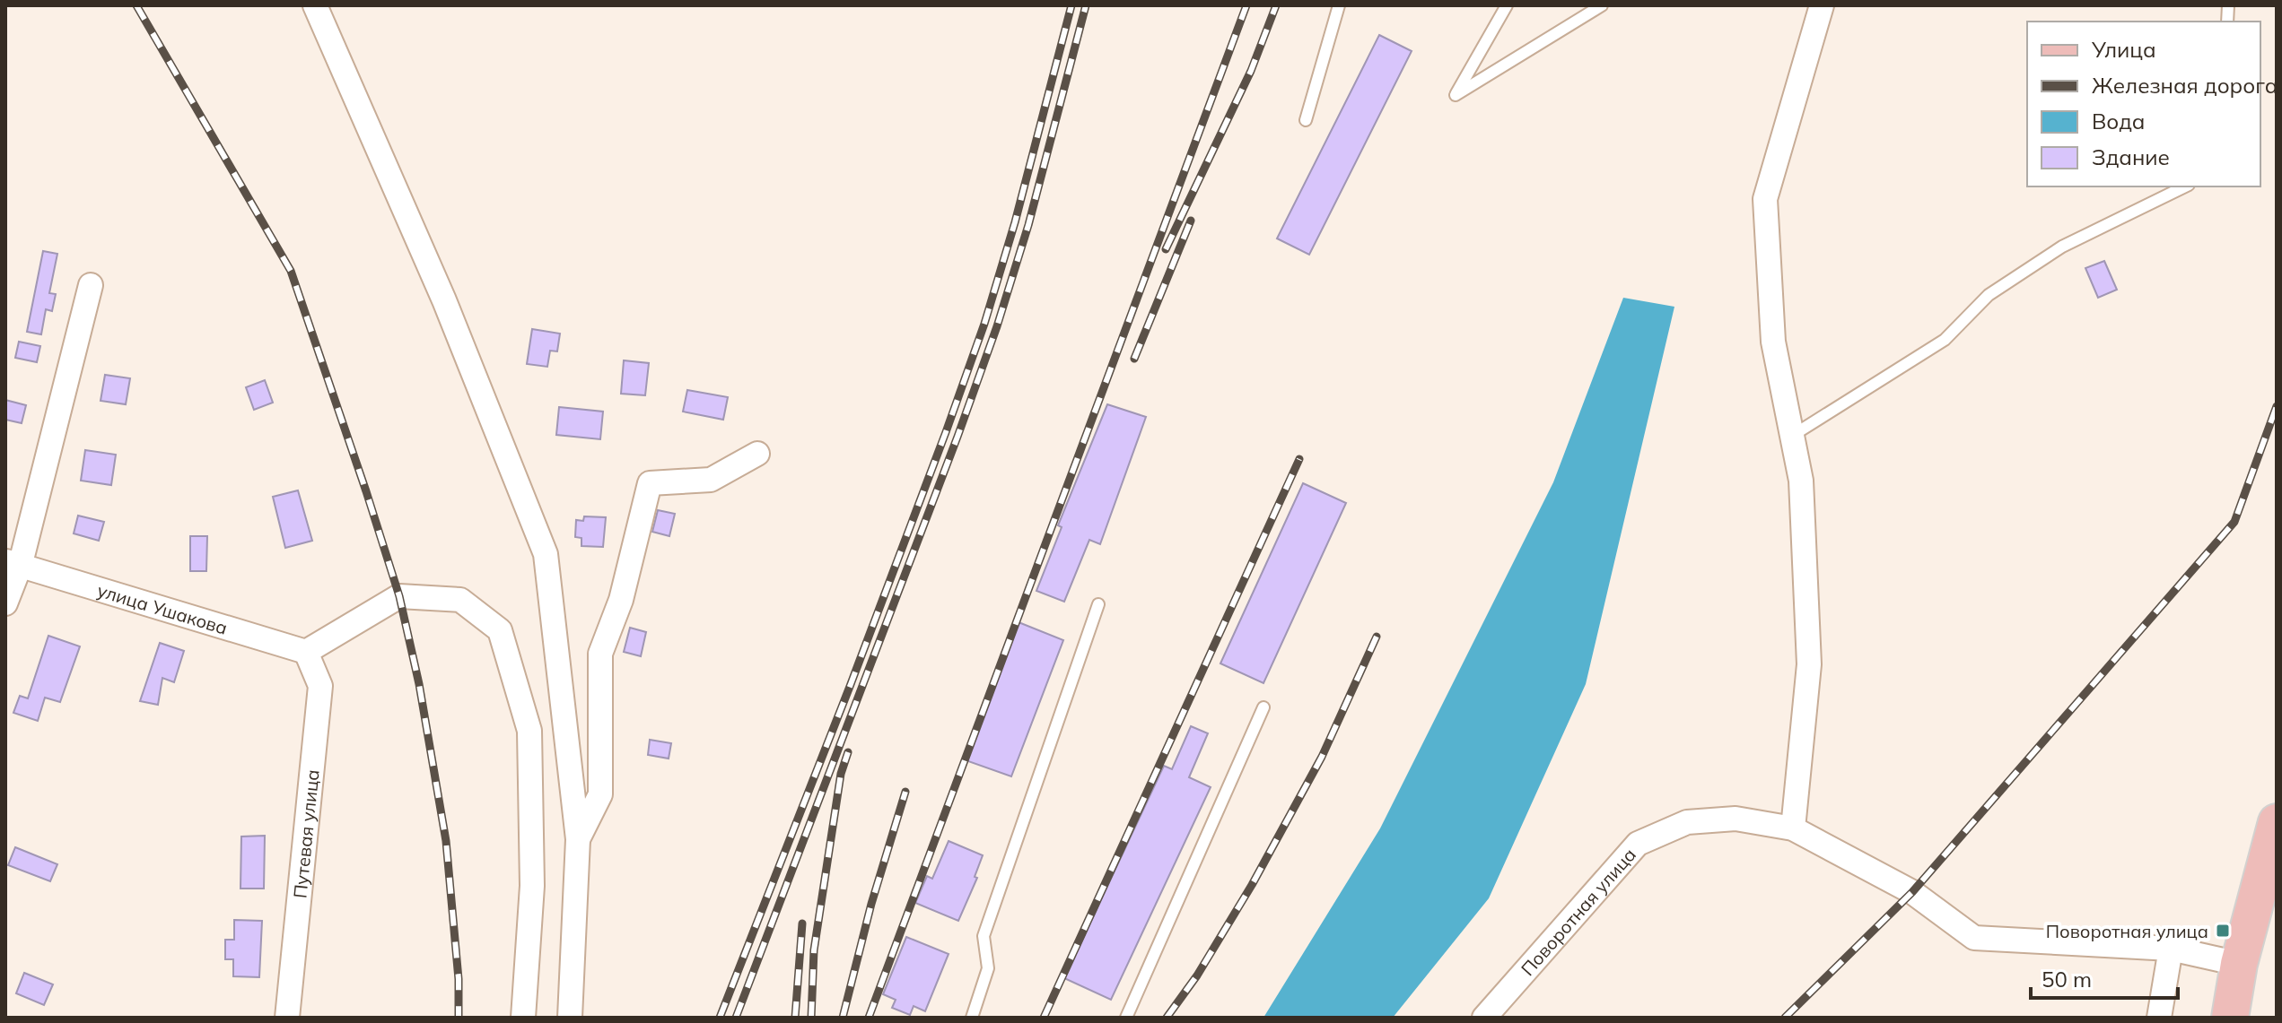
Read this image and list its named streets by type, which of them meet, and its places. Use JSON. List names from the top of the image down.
{
  "streets": {
    "street": ["улица Ушакова", "Путевая улица", "Поворотная улица"]
  },
  "crossings": [
    ["улица Ушакова", "Путевая улица"]
  ],
  "places": {
    "transit": ["Поворотная улица"]
  },
  "legend": [
    "Улица",
    "Железная дорога",
    "Вода",
    "Здание"
  ],
  "scale_bar": "50 m"
}
